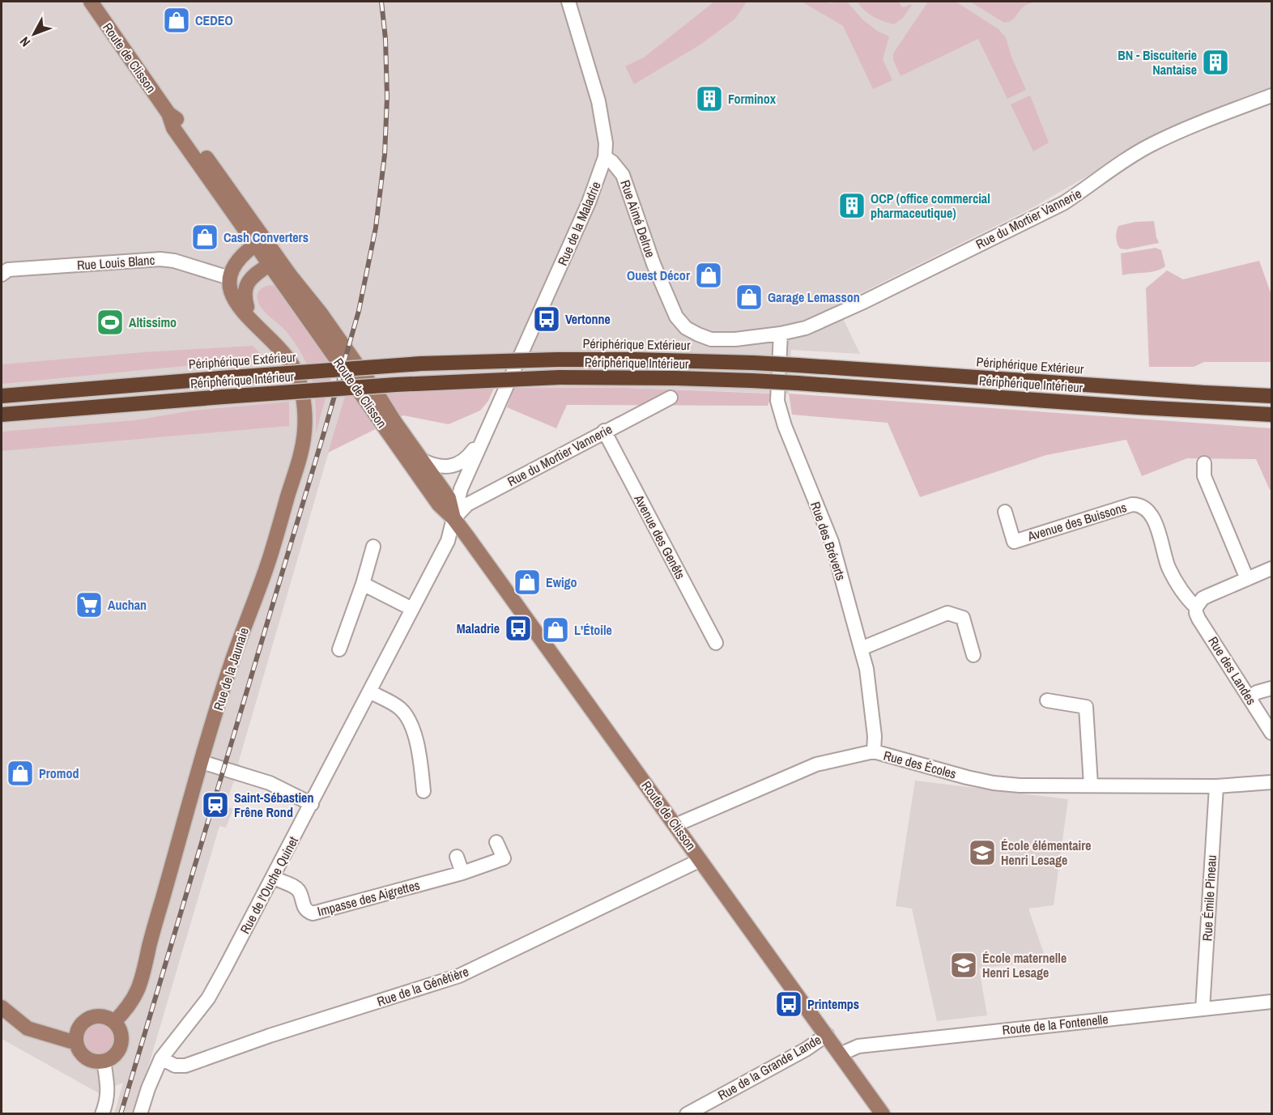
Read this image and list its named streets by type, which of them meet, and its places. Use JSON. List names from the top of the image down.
{
  "streets": {
    "highway": ["Périphérique Extérieur", "Périphérique Intérieur"],
    "main road": ["Route de Clisson", "Rue de la Jaunaie"],
    "street": [
      "Rue Aimé Delrue",
      "Rue du Mortier Vannerie",
      "Rue de la Maladrie",
      "Rue Louis Blanc",
      "Avenue des Buissons",
      "Avenue des Genêts",
      "Rue des Bréverts",
      "Rue des Landes",
      "Rue des Écoles",
      "Rue de l'Ouche Quinet",
      "Impasse des Aigrettes",
      "Rue Émile Pineau",
      "Rue de la Génêtière",
      "Route de la Fontenelle",
      "Rue de la Grande Lande"
    ]
  },
  "crossings": [
    ["Route de Clisson", "Rue du Mortier Vannerie"],
    ["Route de Clisson", "Rue de la Maladrie"],
    ["Route de Clisson", "Rue de la Jaunaie"],
    ["Route de Clisson", "Rue des Écoles"],
    ["Route de Clisson", "Rue de l'Ouche Quinet"],
    ["Route de Clisson", "Rue de la Génêtière"],
    ["Route de Clisson", "Route de la Fontenelle"],
    ["Route de Clisson", "Rue de la Grande Lande"],
    ["Rue Aimé Delrue", "Rue du Mortier Vannerie"],
    ["Rue Aimé Delrue", "Rue de la Maladrie"],
    ["Rue Aimé Delrue", "Rue des Bréverts"],
    ["Rue du Mortier Vannerie", "Rue de la Maladrie"],
    ["Rue du Mortier Vannerie", "Avenue des Genêts"],
    ["Rue du Mortier Vannerie", "Rue des Bréverts"],
    ["Rue du Mortier Vannerie", "Rue de l'Ouche Quinet"],
    ["Rue de la Maladrie", "Rue de l'Ouche Quinet"],
    ["Rue Louis Blanc", "Rue de la Jaunaie"],
    ["Avenue des Buissons", "Rue des Landes"],
    ["Rue des Bréverts", "Rue des Écoles"],
    ["Rue des Écoles", "Rue Émile Pineau"],
    ["Rue de l'Ouche Quinet", "Impasse des Aigrettes"],
    ["Rue de l'Ouche Quinet", "Rue de la Génêtière"],
    ["Rue Émile Pineau", "Route de la Fontenelle"]
  ],
  "places": {
    "shop": [
      "CEDEO",
      "Cash Converters",
      "Ouest Décor",
      "Garage Lemasson",
      "Ewigo",
      "L'Étoile",
      "Promod"
    ],
    "building": ["BN - Biscuiterie Nantaise", "Forminox", "OCP (office commercial pharmaceutique)"],
    "bus stop": ["Vertonne", "Maladrie", "Printemps"],
    "sports": ["Altissimo"],
    "supermarket": ["Auchan"],
    "station": ["Saint-Sébastien Frêne Rond"],
    "school or university": ["École élémentaire Henri Lesage", "École maternelle Henri Lesage"]
  },
  "north": "bottom left"
}
